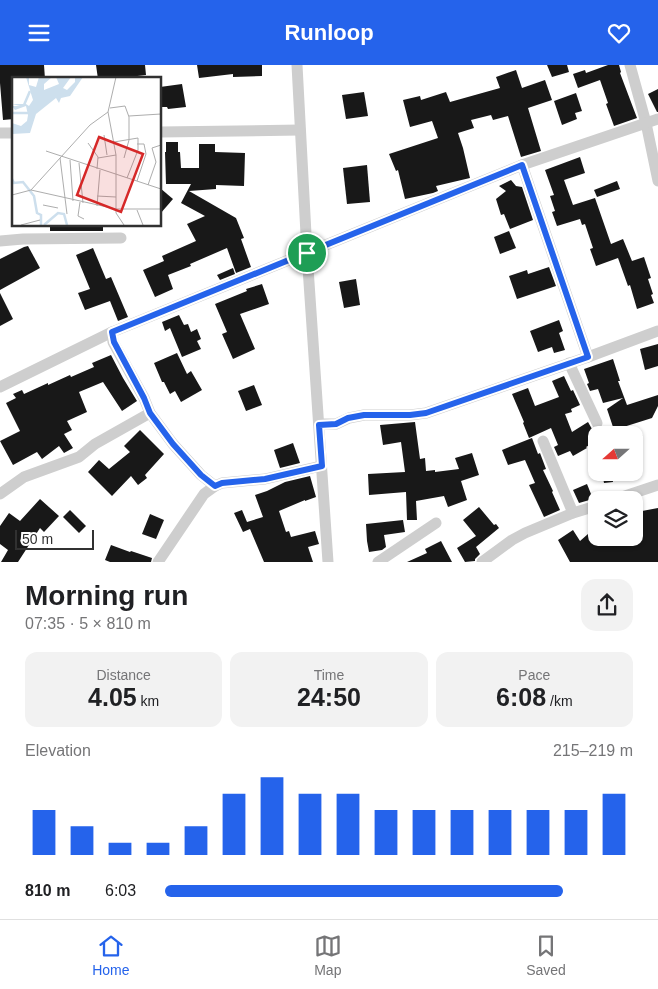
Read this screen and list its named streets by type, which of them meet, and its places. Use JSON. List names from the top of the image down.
{
  "scale_bar": "50 m",
  "north": "left",
  "page": {
    "header": "Runloop",
    "scale": "50 m",
    "heading": ["Morning run", "07:35 · 5 × 810 m"],
    "stats": [
      ["Distance", "4.05 km"],
      ["Time", "24:50"],
      ["Pace", "6:08 /km"]
    ],
    "chart": ["Elevation", "215–219 m"],
    "list": [
      {
        "name": "810 m",
        "note": "6:03"
      }
    ],
    "tabs": ["Home", "Map", "Saved"]
  }
}
